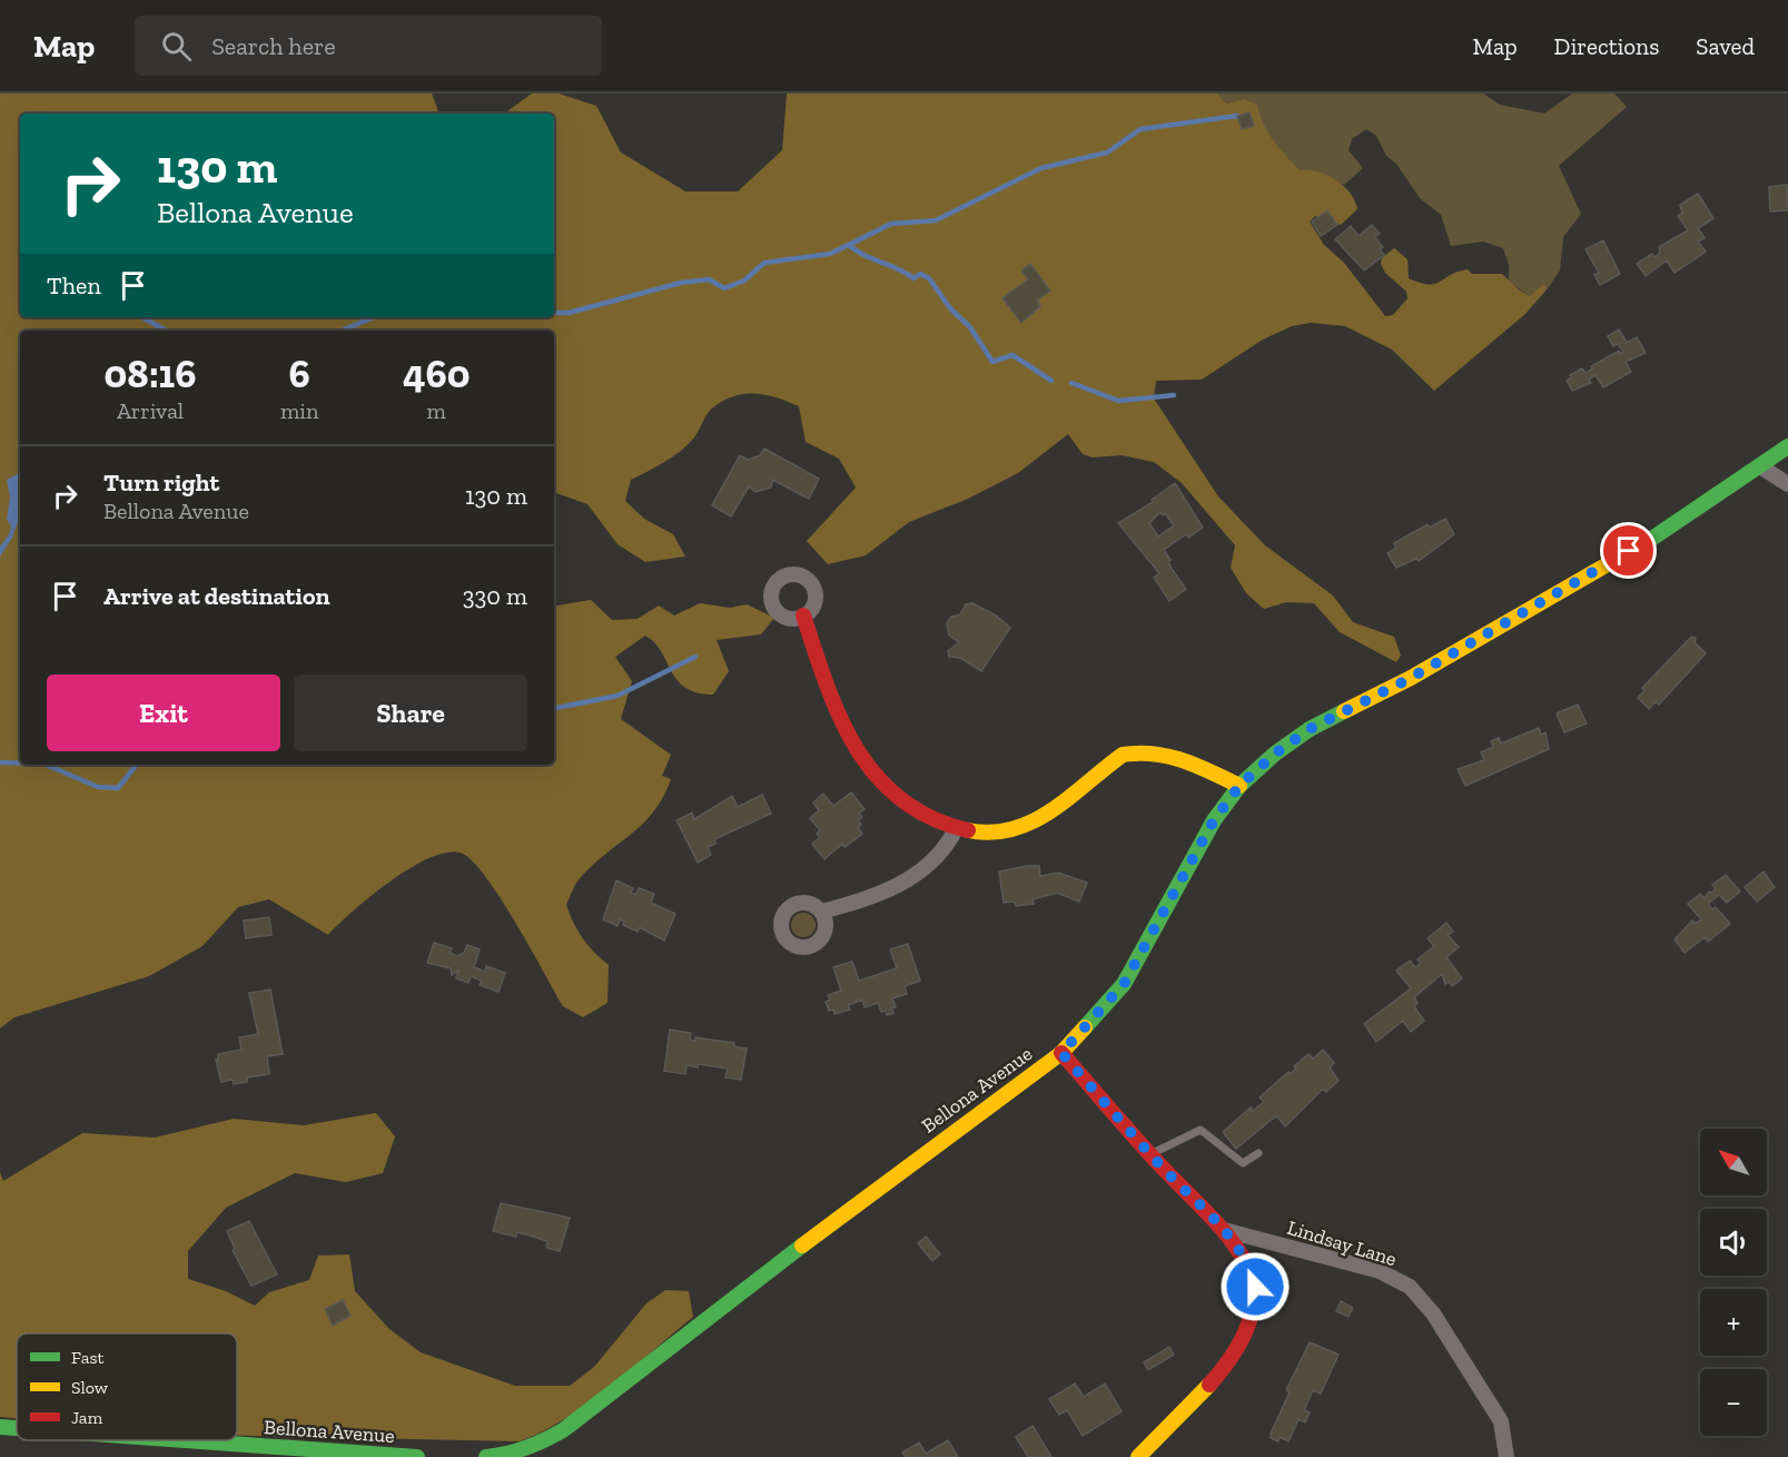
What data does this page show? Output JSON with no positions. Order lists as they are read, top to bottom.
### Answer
{
  "streets": {
    "main road": ["Bellona Avenue"],
    "street": ["Lindsay Lane"]
  },
  "legend": ["Fast", "Slow", "Jam"],
  "north": "top left",
  "page": {
    "header": "Map",
    "search": "Search here",
    "nav": ["Map", "Directions", "Saved"],
    "turn": ["130 m", "Bellona Avenue"],
    "then": "Then",
    "eta": [
      "08:16",
      "Arrival",
      "6",
      "min",
      "460",
      "m"
    ],
    "list": [
      {
        "name": "Turn right",
        "note": "Bellona Avenue",
        "value": "130 m"
      },
      {
        "name": "Arrive at destination",
        "value": "330 m"
      }
    ],
    "buttons": ["Exit", "Share"],
    "map_buttons": ["+", "−"]
  }
}
